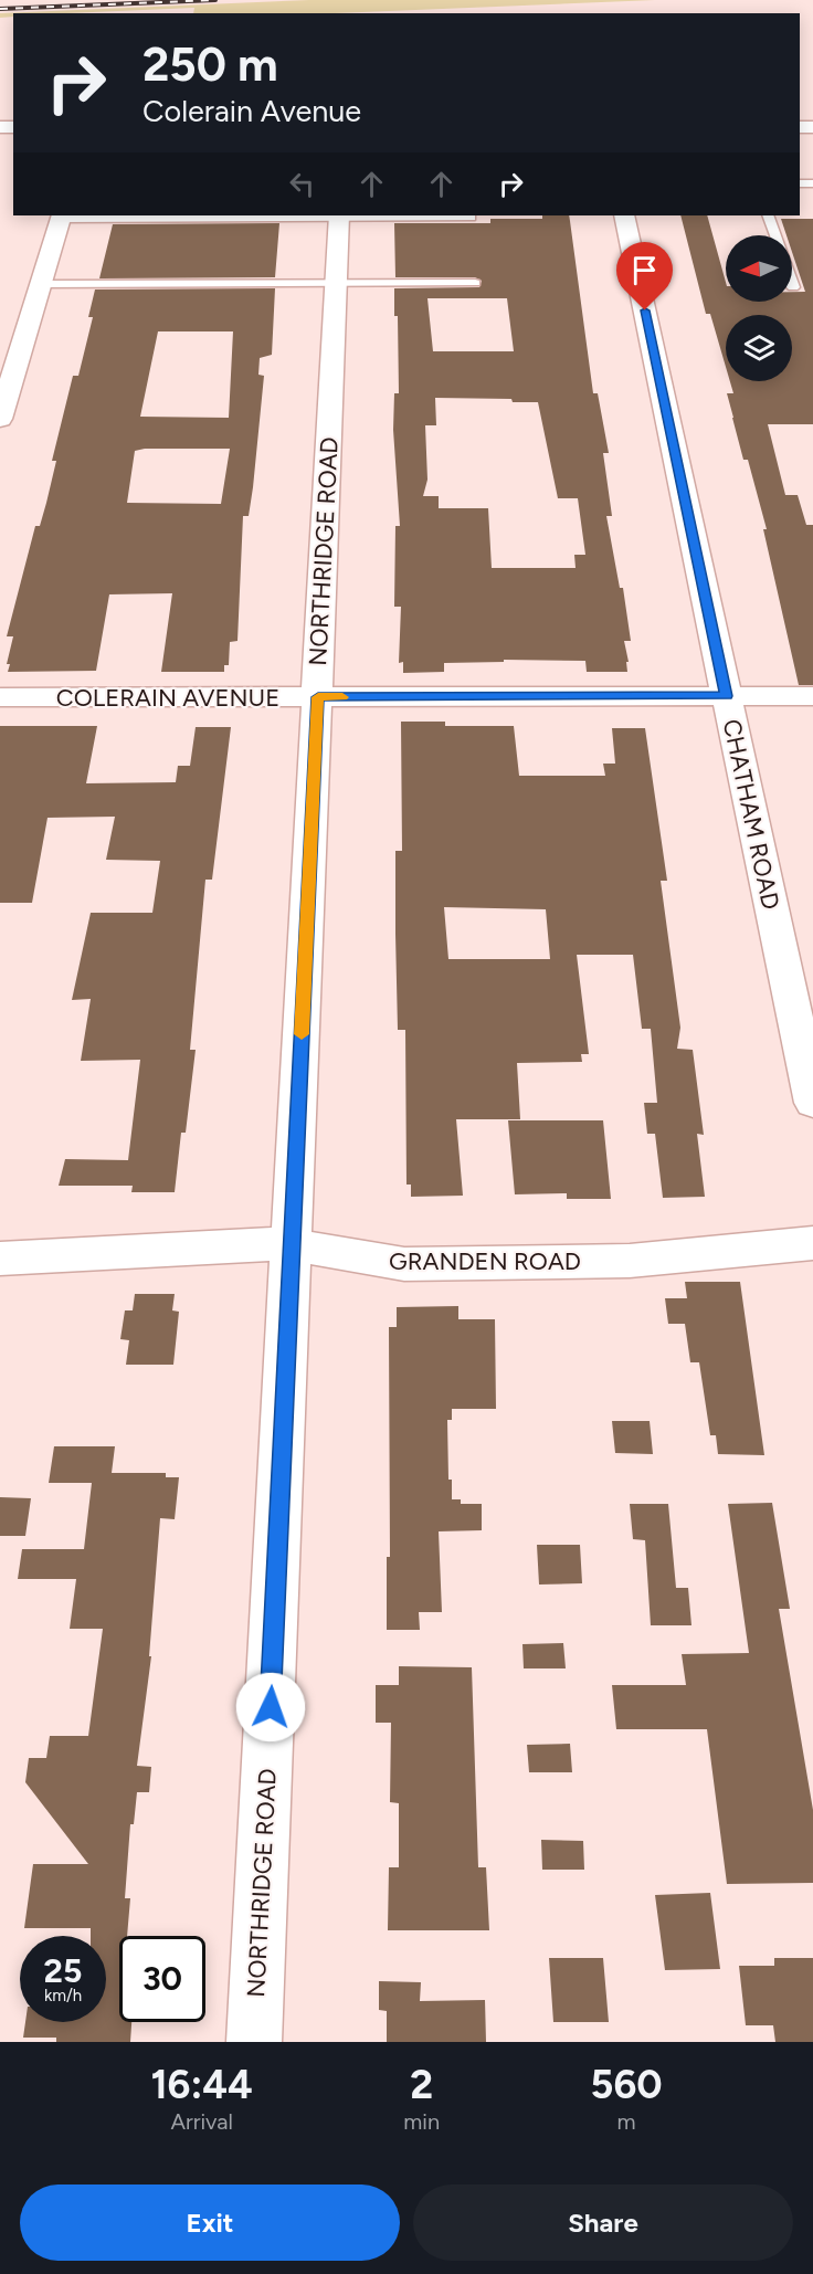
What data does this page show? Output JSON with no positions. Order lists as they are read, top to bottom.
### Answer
{
  "streets": {
    "street": [
      "NORTHRIDGE ROAD",
      "COLERAIN AVENUE",
      "CHATHAM ROAD",
      "GRANDEN ROAD"
    ]
  },
  "crossings": [
    ["NORTHRIDGE ROAD", "COLERAIN AVENUE"],
    ["NORTHRIDGE ROAD", "GRANDEN ROAD"],
    ["COLERAIN AVENUE", "CHATHAM ROAD"]
  ],
  "north": "left",
  "page": {
    "turn": ["250 m", "Colerain Avenue"],
    "speed": "25 km/h",
    "limit": "30",
    "eta": [
      "16:44",
      "Arrival",
      "2",
      "min",
      "560",
      "m"
    ],
    "buttons": ["Exit", "Share"]
  }
}
